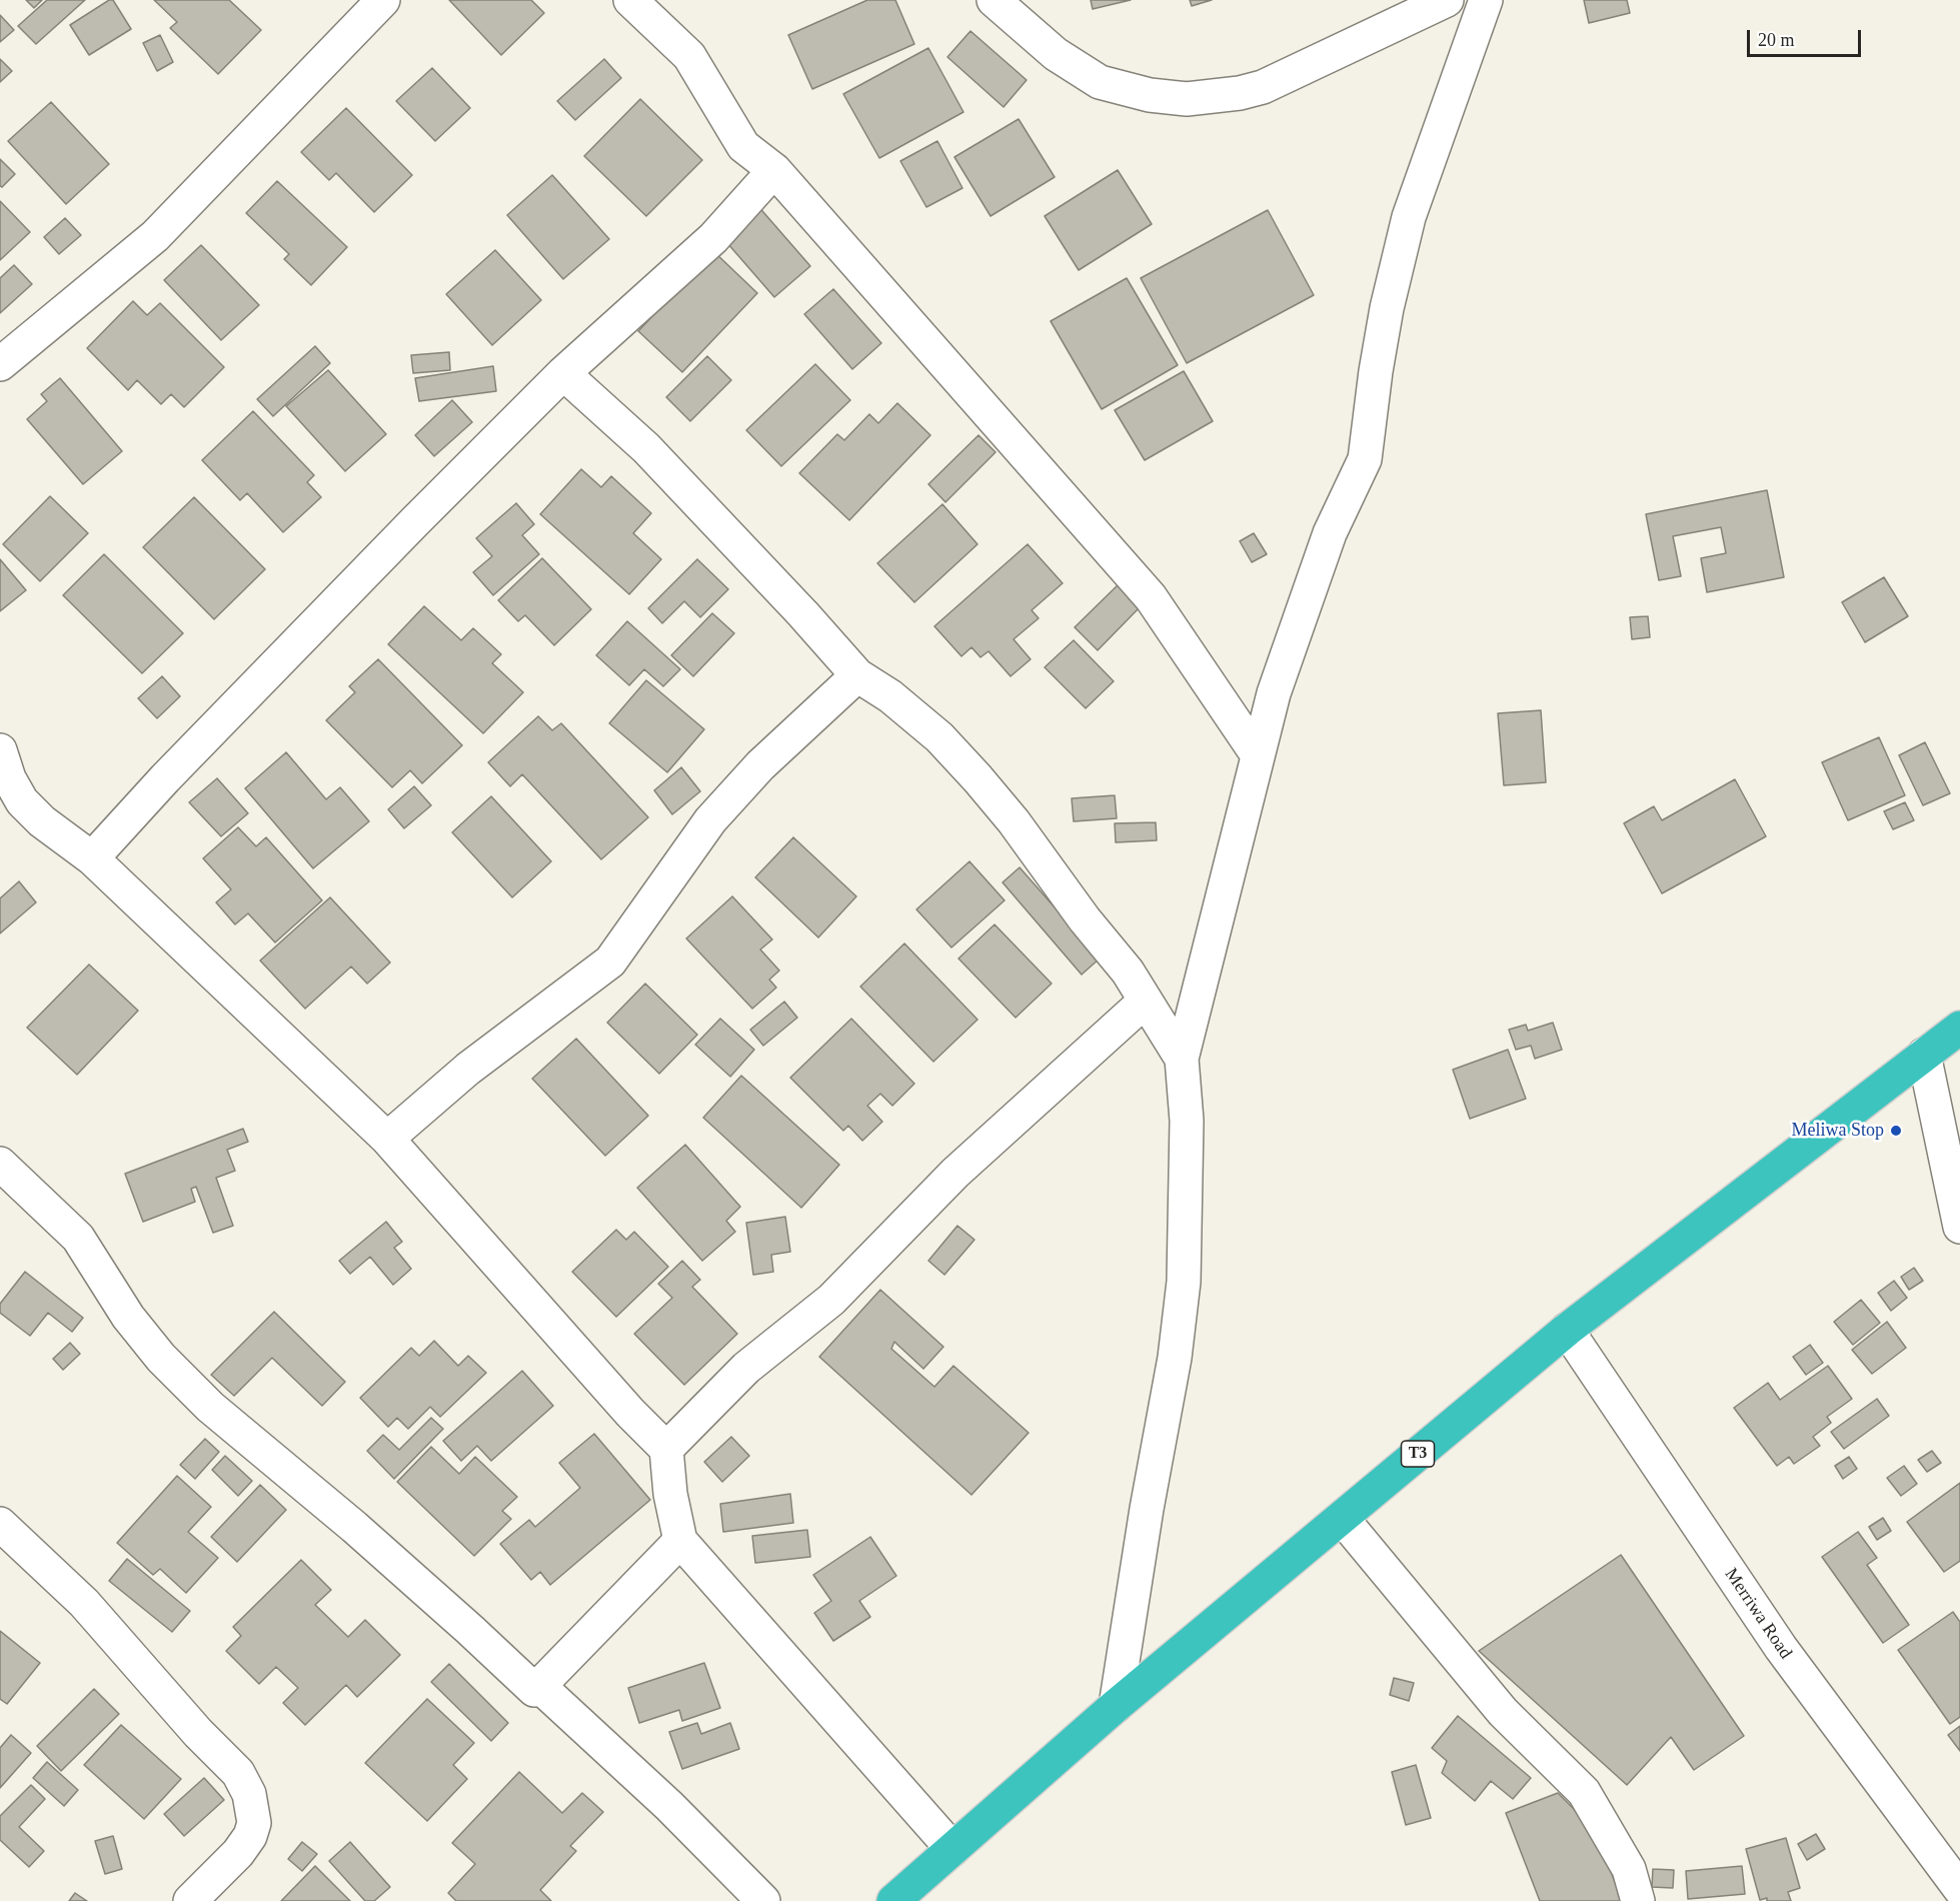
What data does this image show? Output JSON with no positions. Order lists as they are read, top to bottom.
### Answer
{
  "streets": {
    "highway": ["T3"],
    "street": ["Merriwa Road"]
  },
  "crossings": [
    ["T3", "Merriwa Road"]
  ],
  "places": ["Meliwa Stop"],
  "scale_bar": "20 m"
}
